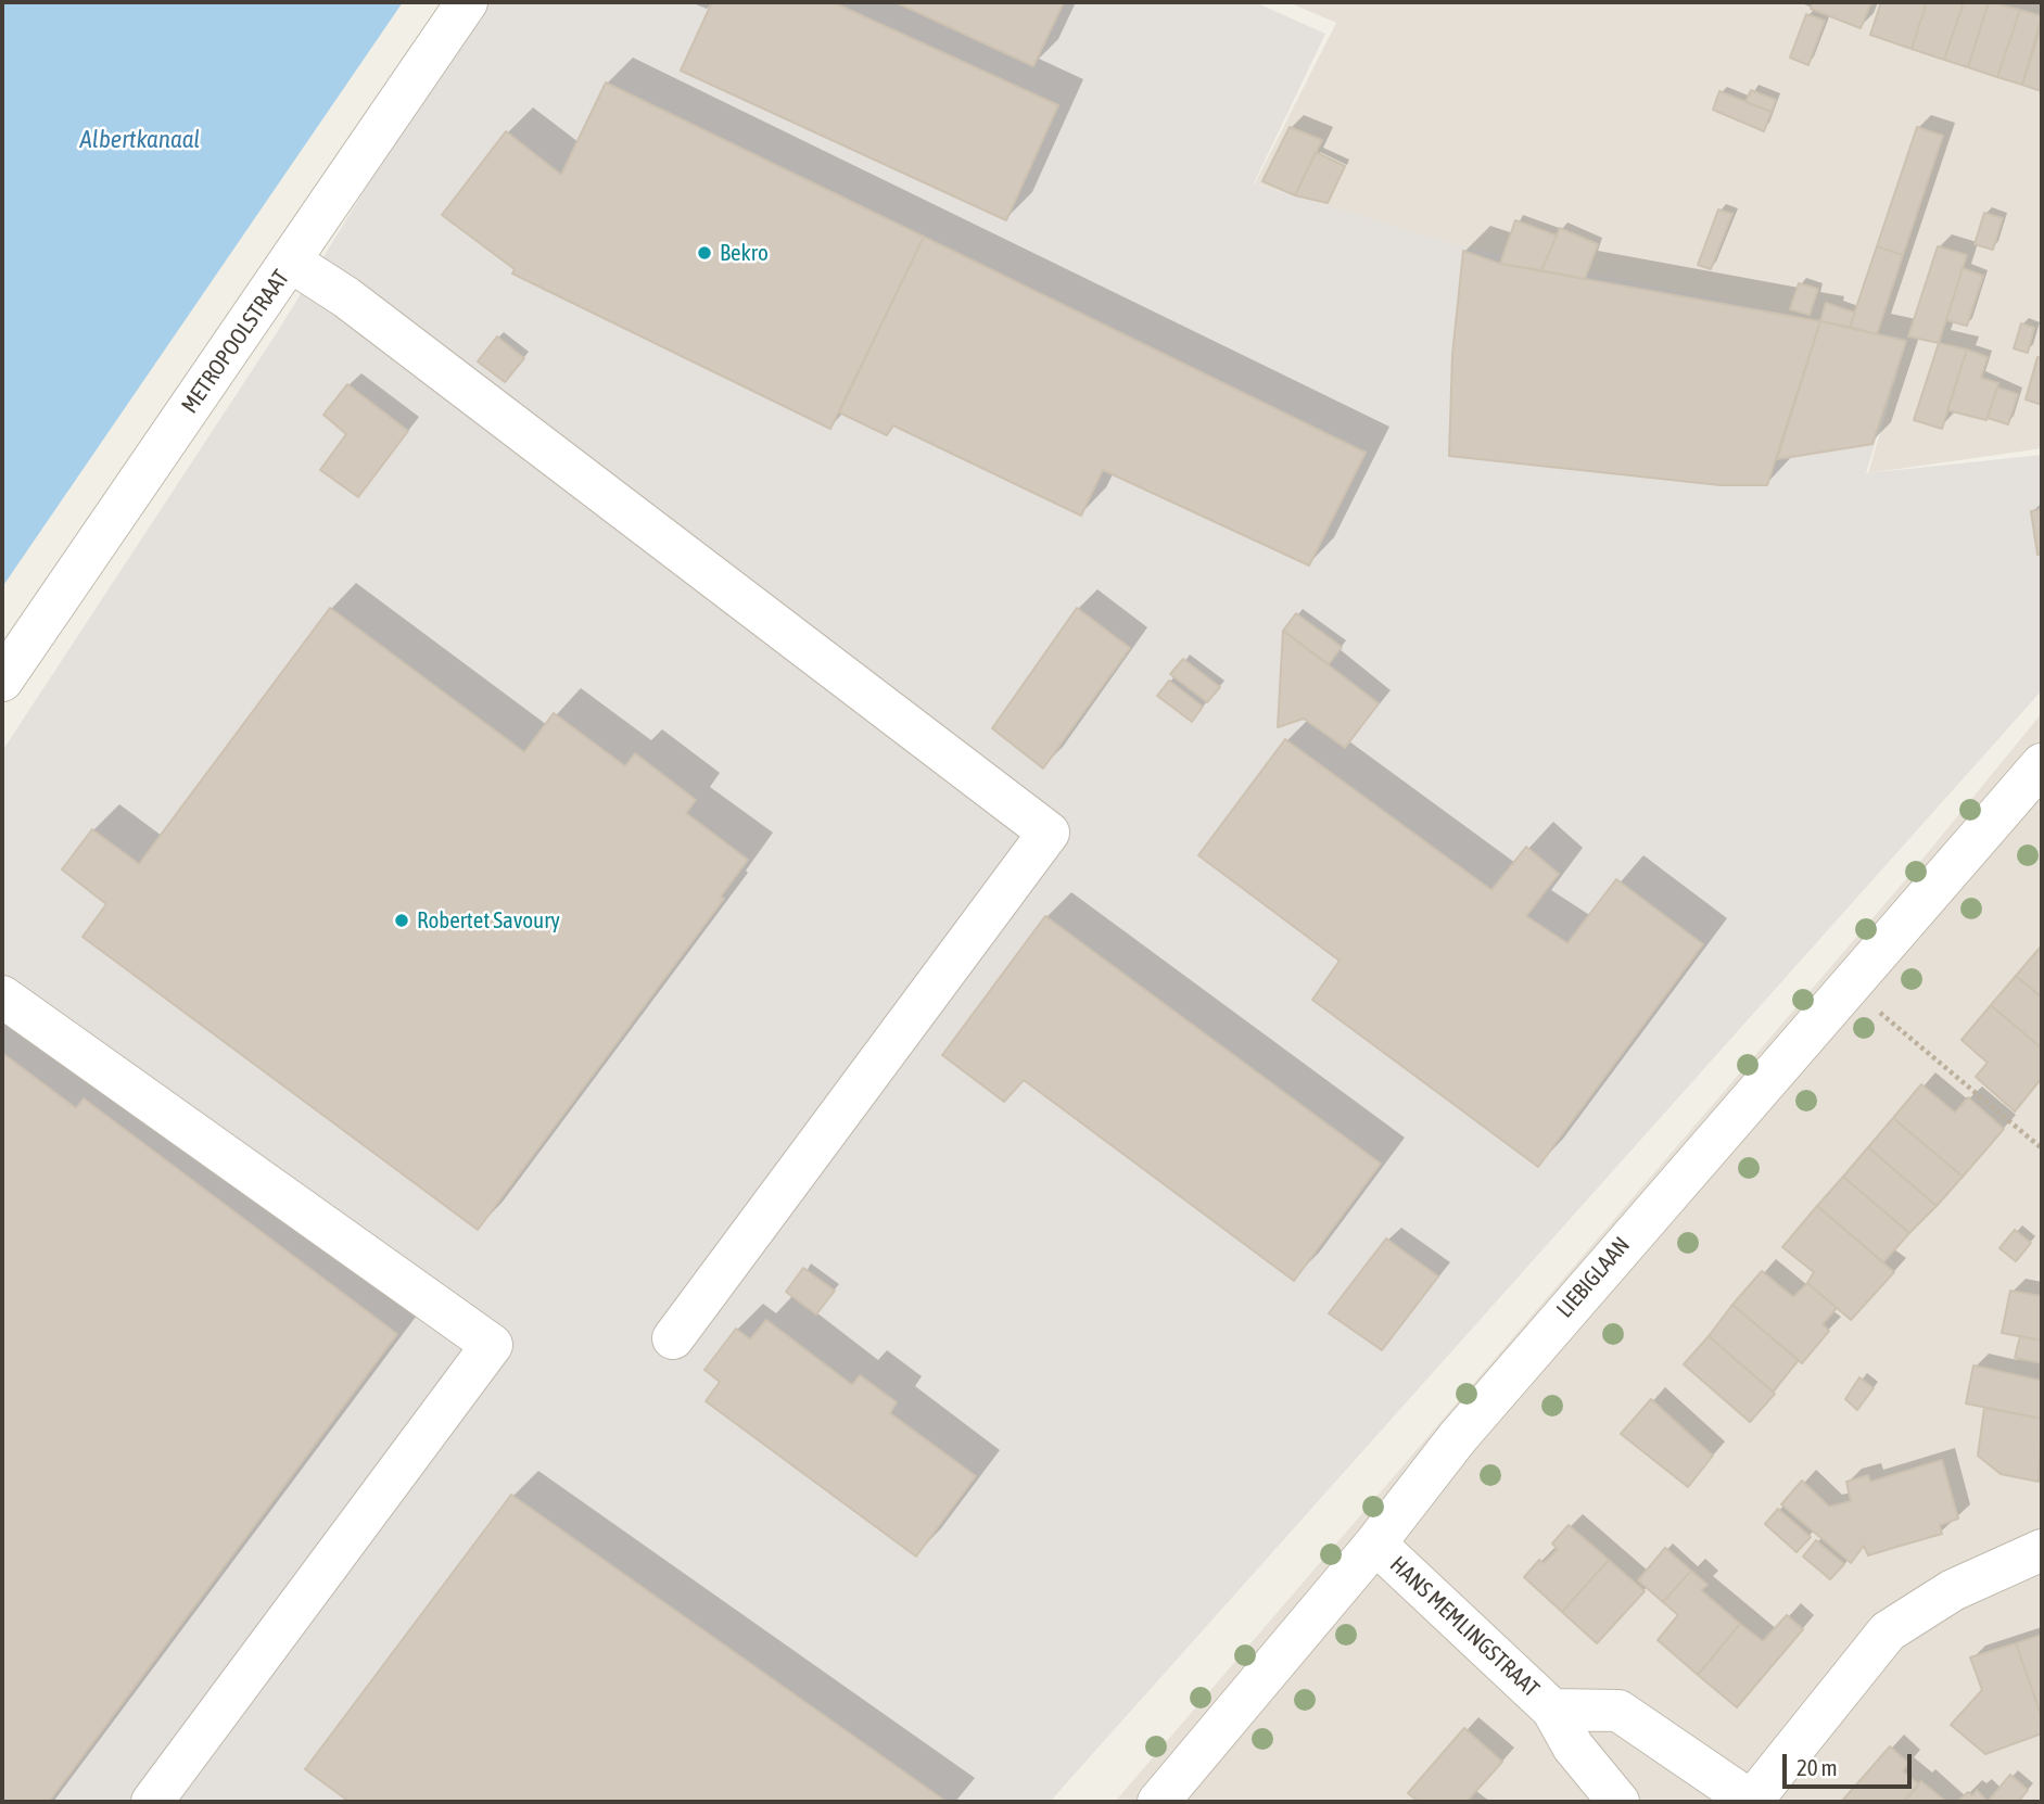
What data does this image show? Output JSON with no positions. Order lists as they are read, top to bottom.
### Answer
{
  "streets": {
    "street": ["METROPOOLSTRAAT", "LIEBIGLAAN", "HANS MEMLINGSTRAAT"]
  },
  "crossings": [
    ["LIEBIGLAAN", "HANS MEMLINGSTRAAT"]
  ],
  "water": ["Albertkanaal"],
  "places": ["Bekro", "Robertet Savoury"],
  "scale_bar": "20 m"
}
